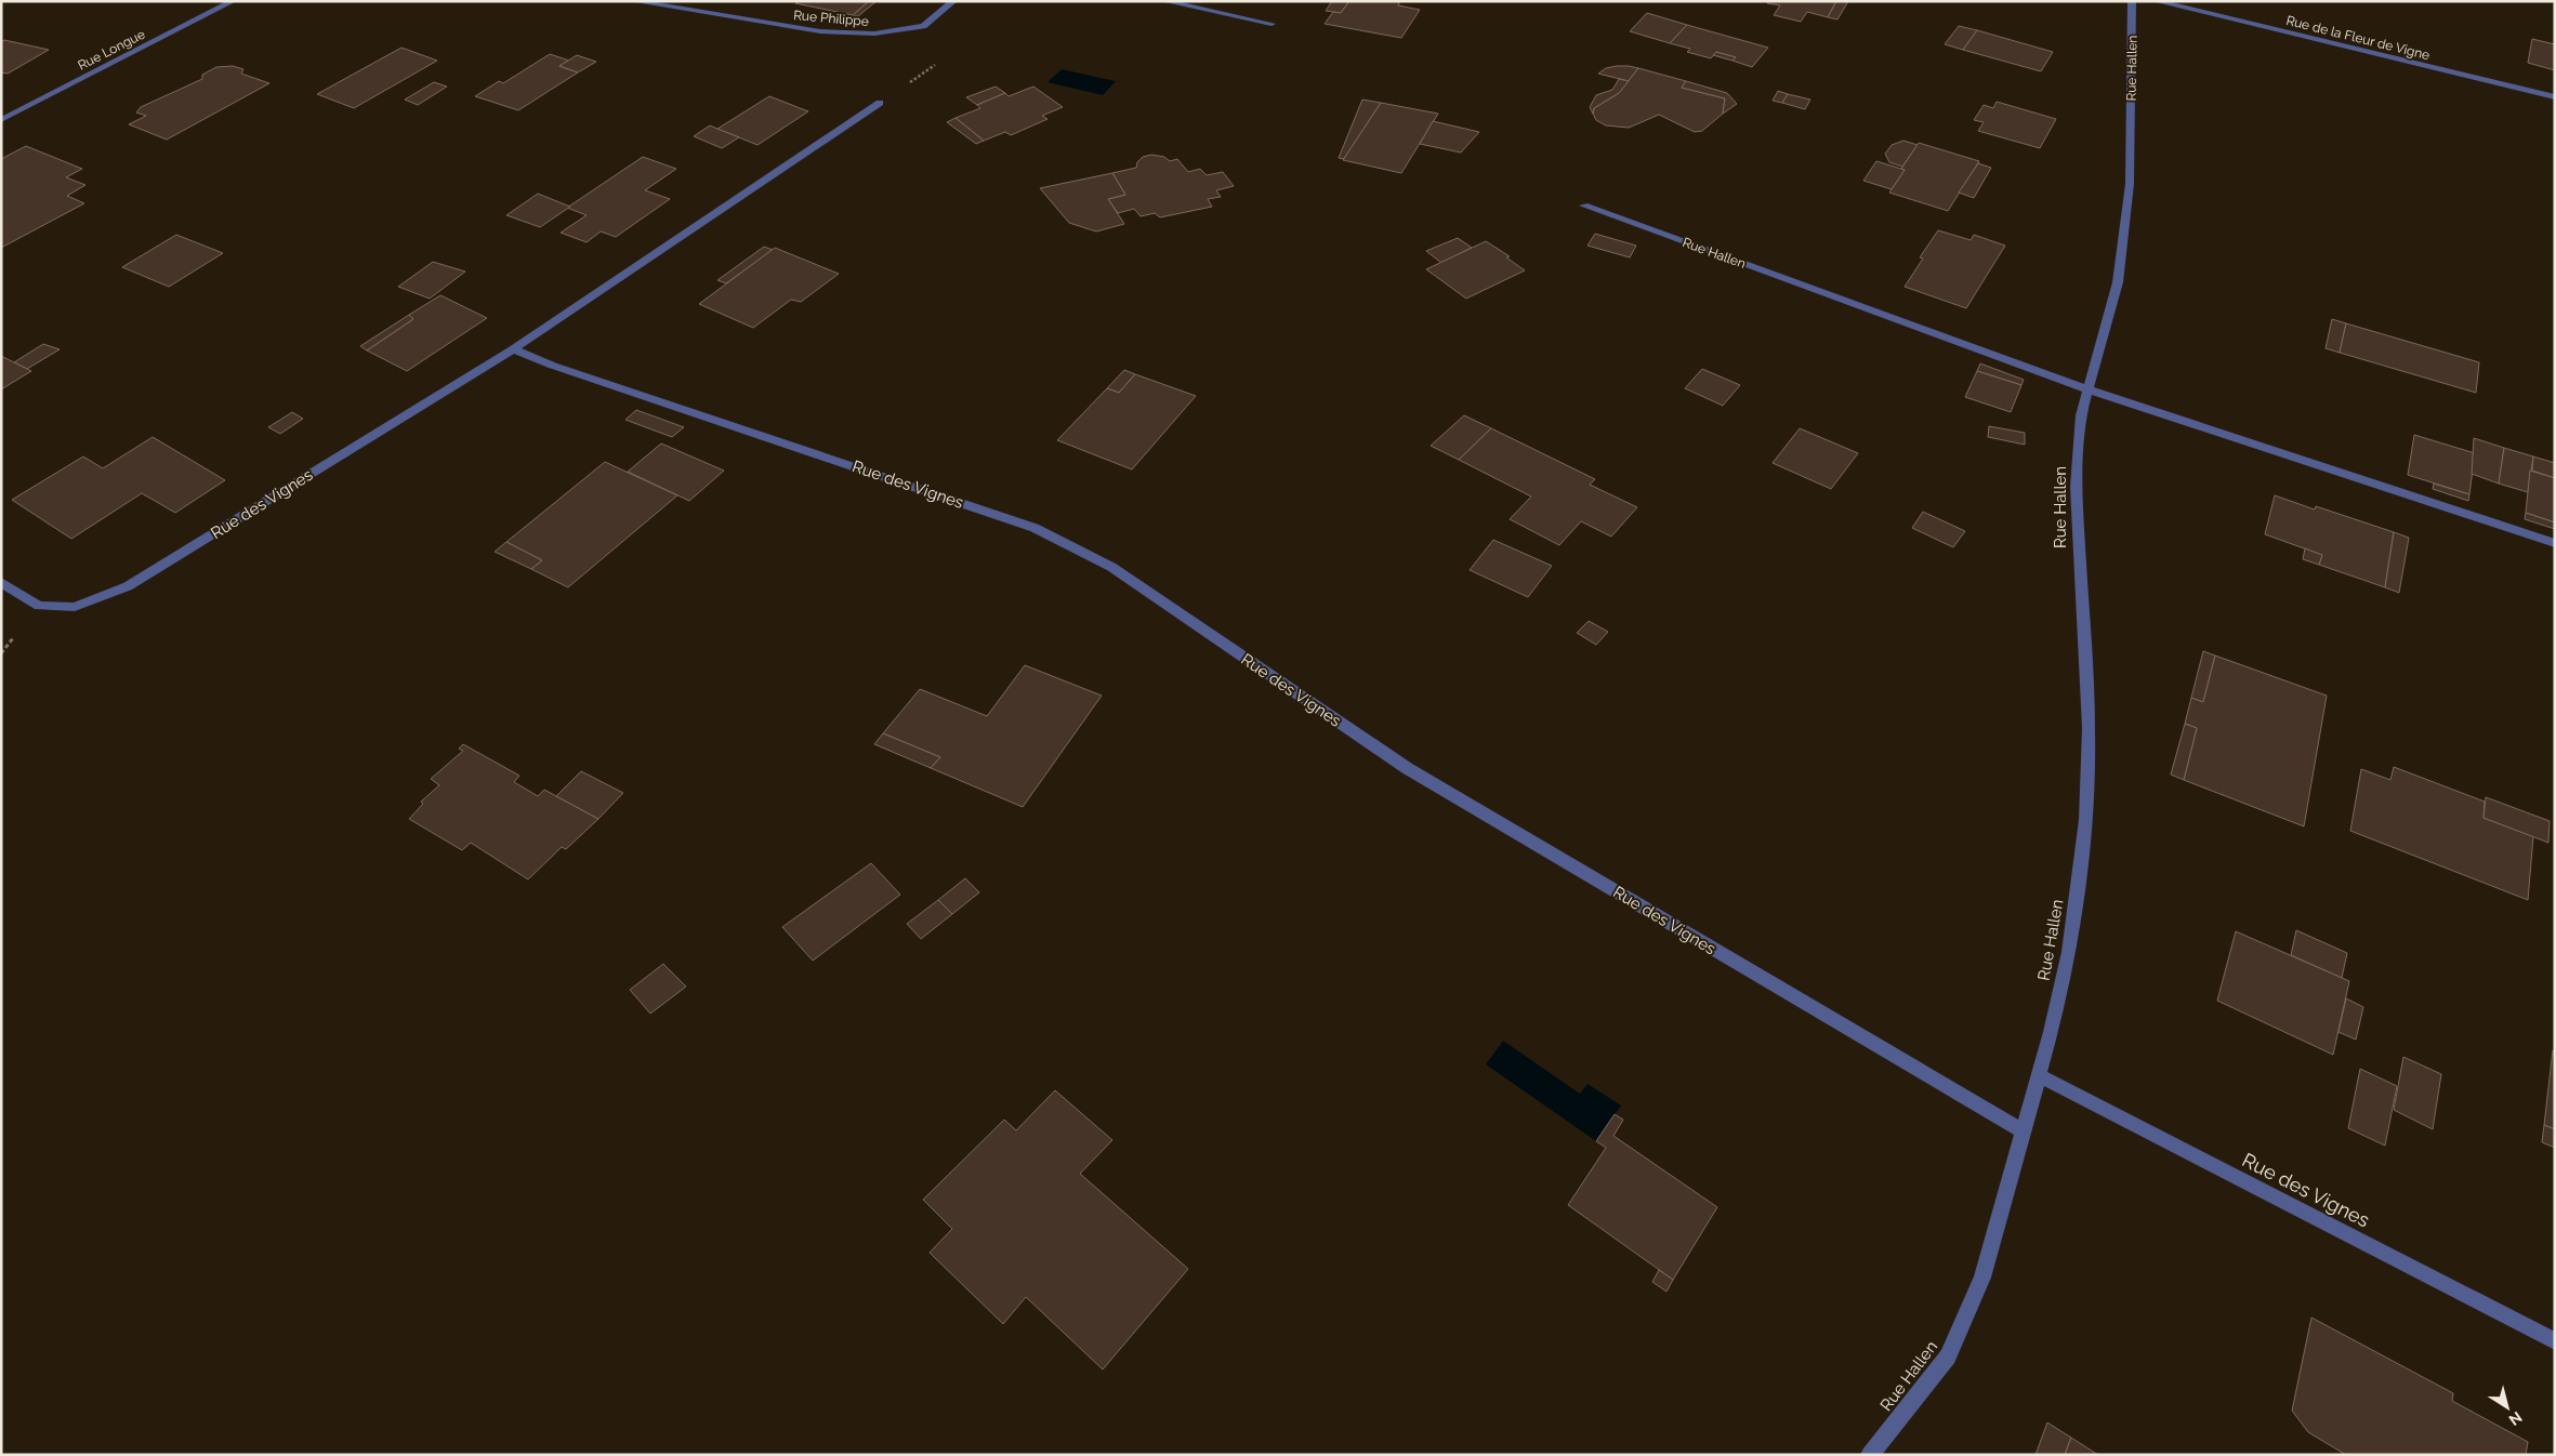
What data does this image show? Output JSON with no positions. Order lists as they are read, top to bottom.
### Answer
{
  "streets": {
    "street": [
      "Rue Philippe",
      "Rue de la Fleur de Vigne",
      "Rue Longue",
      "Rue Hallen",
      "Rue des Vignes"
    ]
  },
  "crossings": [
    ["Rue Hallen", "Rue des Vignes"]
  ],
  "north": "bottom right"
}
